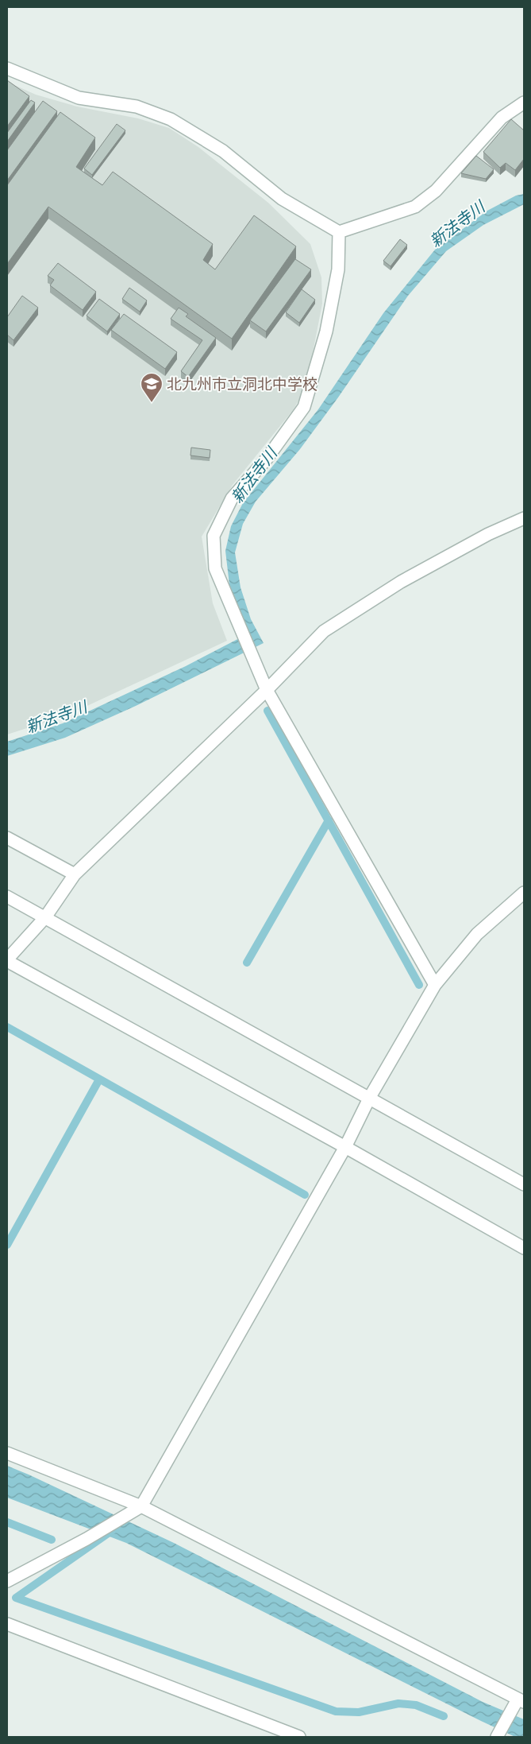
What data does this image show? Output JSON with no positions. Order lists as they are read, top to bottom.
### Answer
{
  "water": ["新法寺川"],
  "places": {
    "school or university": ["北九州市立洞北中学校"]
  }
}
